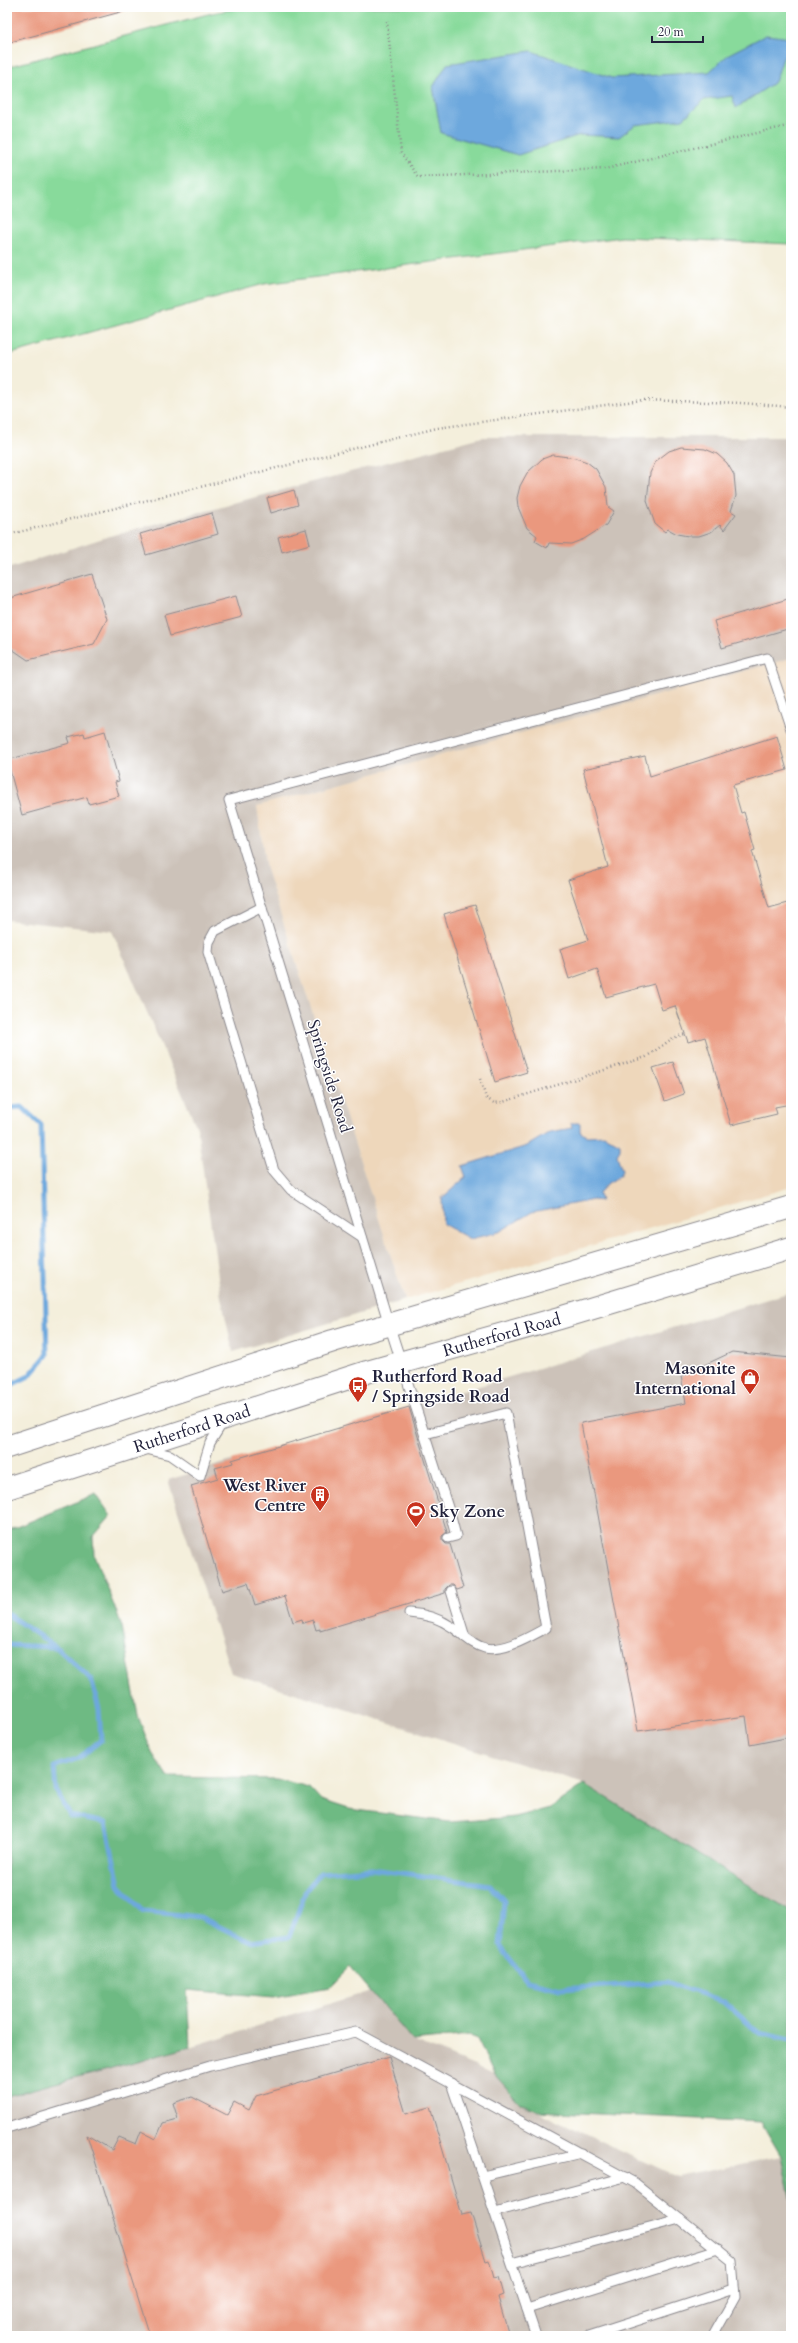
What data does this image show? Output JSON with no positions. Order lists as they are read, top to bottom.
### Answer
{
  "streets": {
    "main road": ["Rutherford Road"],
    "lane": ["Springside Road"]
  },
  "crossings": [
    ["Springside Road", "Rutherford Road"]
  ],
  "places": {
    "shop": ["Masonite International"],
    "bus stop": ["Rutherford Road / Springside Road"],
    "building": ["West River Centre"],
    "sports": ["Sky Zone"]
  },
  "scale_bar": "20 m"
}
